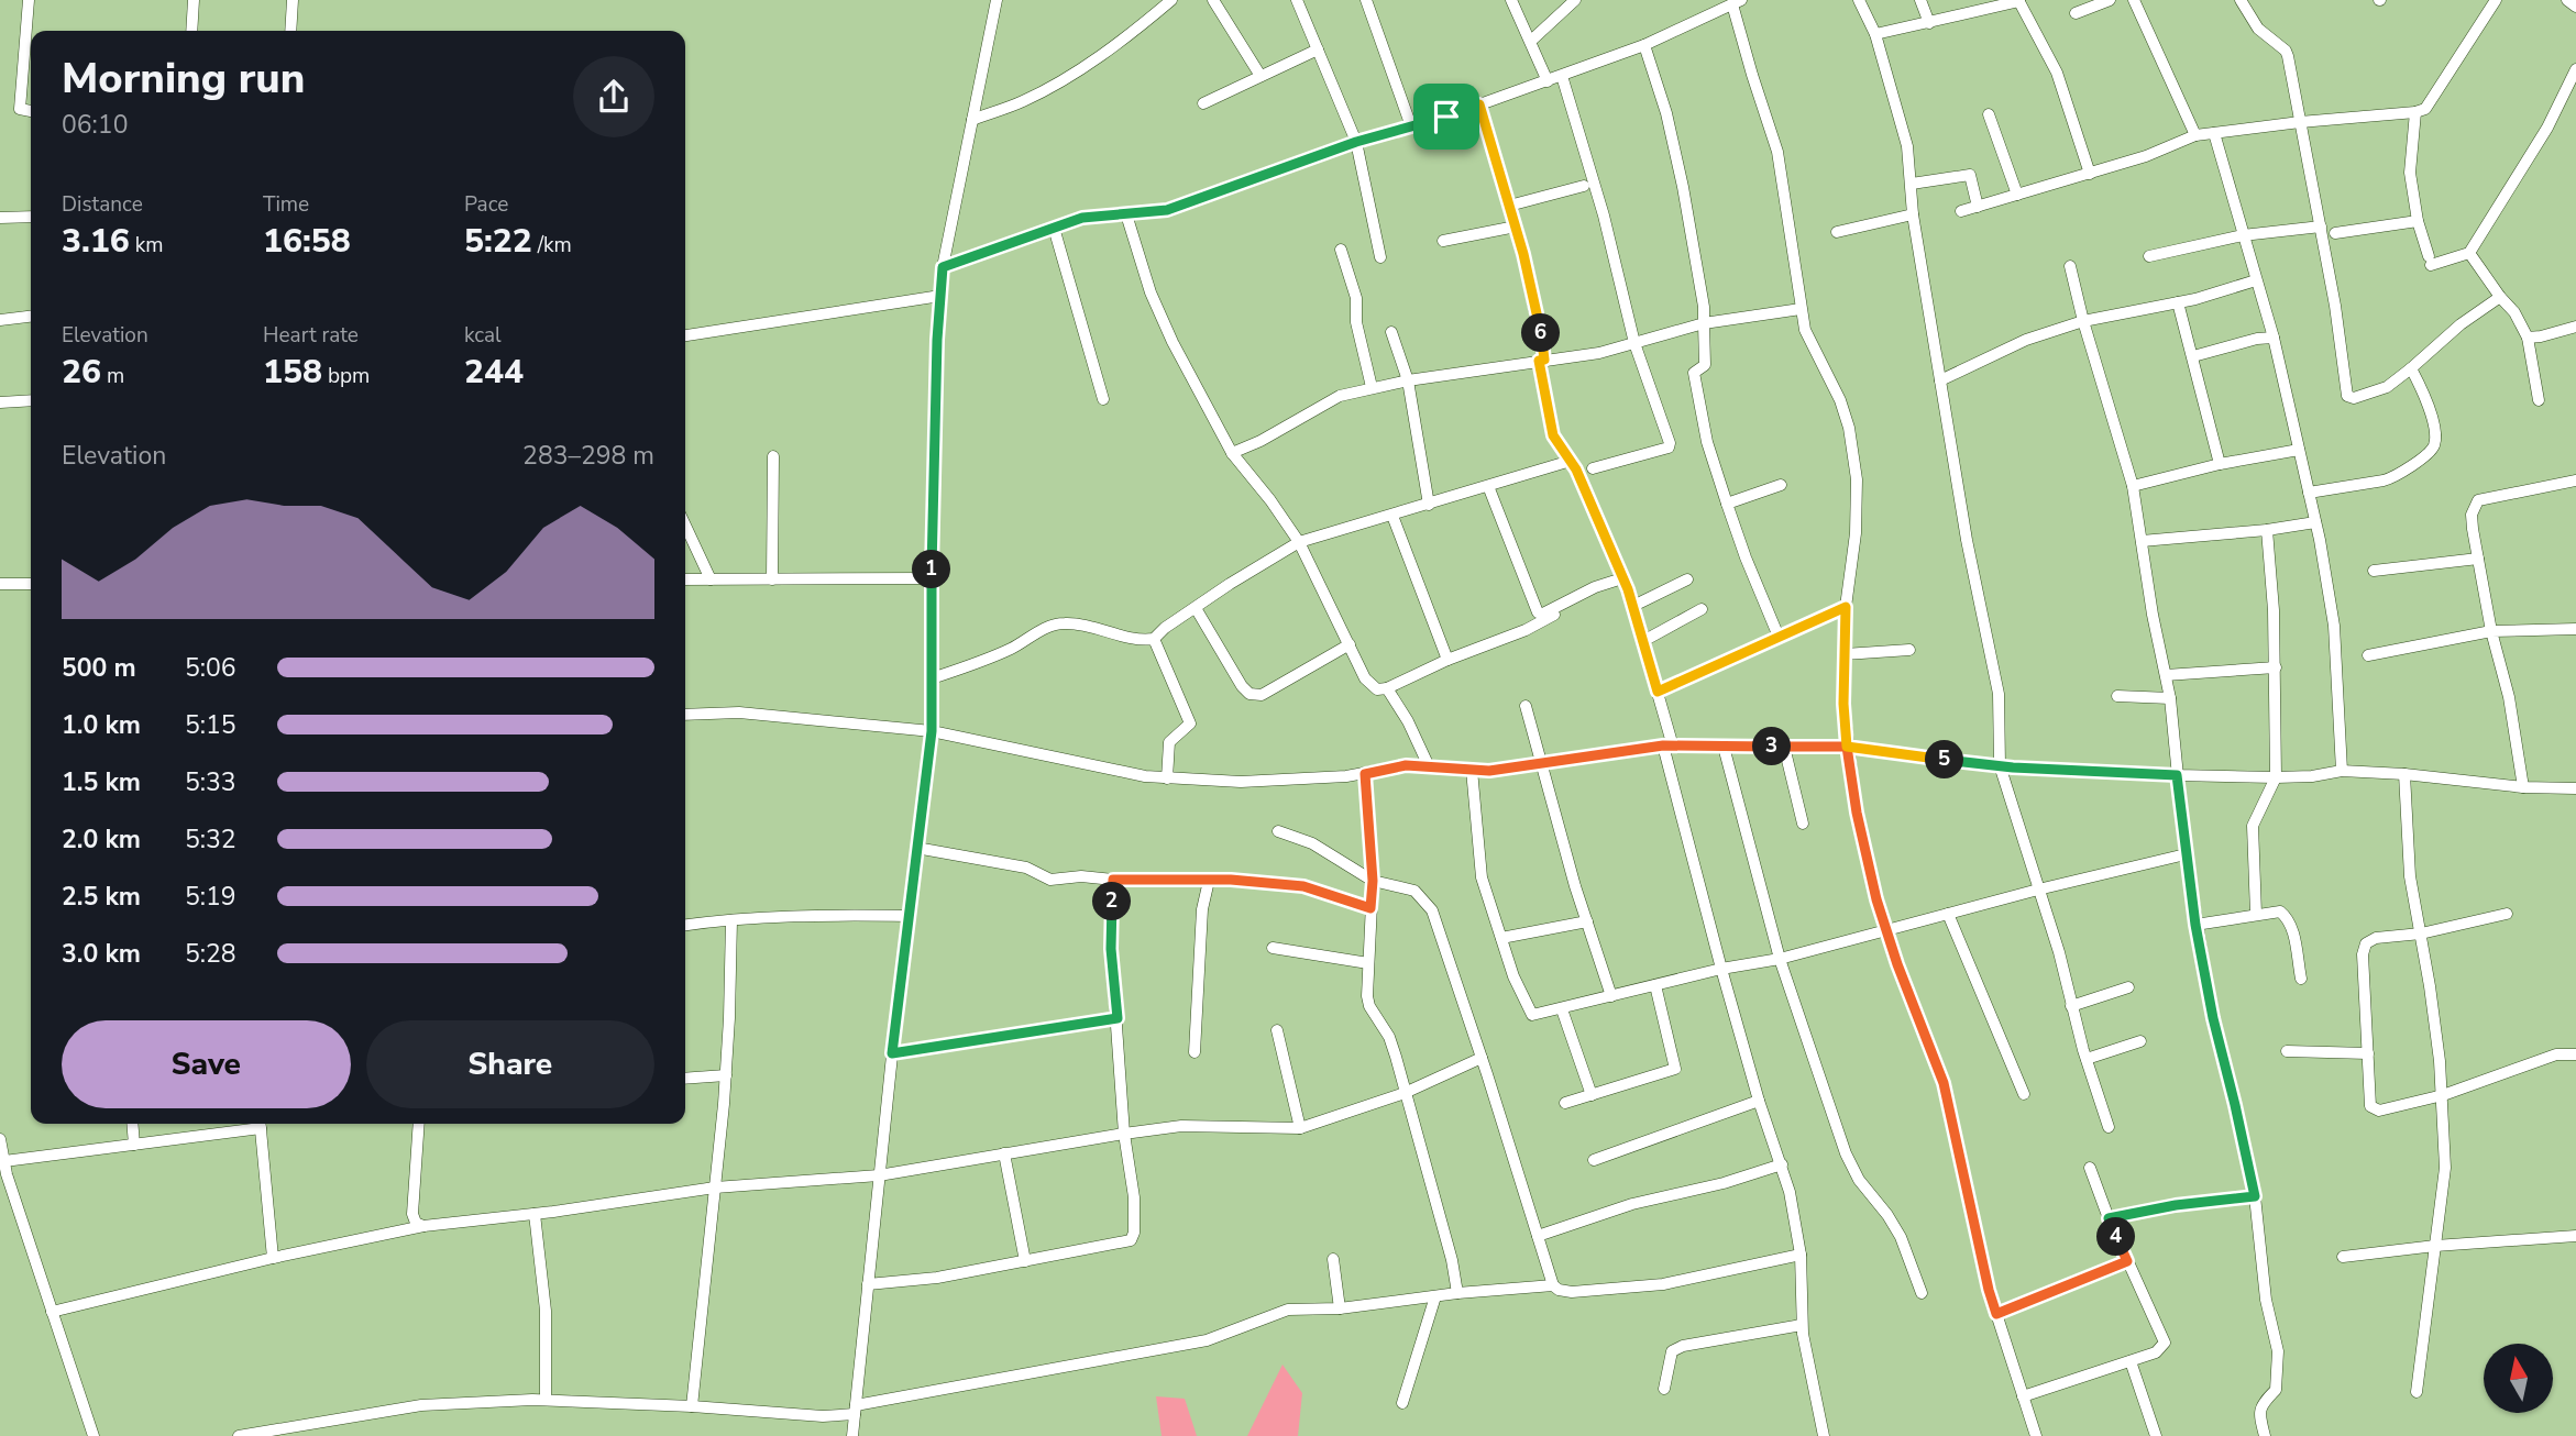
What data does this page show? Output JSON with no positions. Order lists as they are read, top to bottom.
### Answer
{
  "north": "top",
  "page": {
    "heading": ["Morning run", "06:10"],
    "stats": [
      ["Distance", "3.16 km"],
      ["Time", "16:58"],
      ["Pace", "5:22 /km"],
      ["Elevation", "26 m"],
      ["Heart rate", "158 bpm"],
      ["kcal", "244"]
    ],
    "pins": [
      "6",
      "1",
      "3",
      "5",
      "2",
      "4"
    ],
    "chart": ["Elevation", "283–298 m"],
    "list": [
      {
        "name": "500 m",
        "note": "5:06"
      },
      {
        "name": "1.0 km",
        "note": "5:15"
      },
      {
        "name": "1.5 km",
        "note": "5:33"
      },
      {
        "name": "2.0 km",
        "note": "5:32"
      },
      {
        "name": "2.5 km",
        "note": "5:19"
      },
      {
        "name": "3.0 km",
        "note": "5:28"
      }
    ],
    "buttons": ["Save", "Share"]
  }
}
